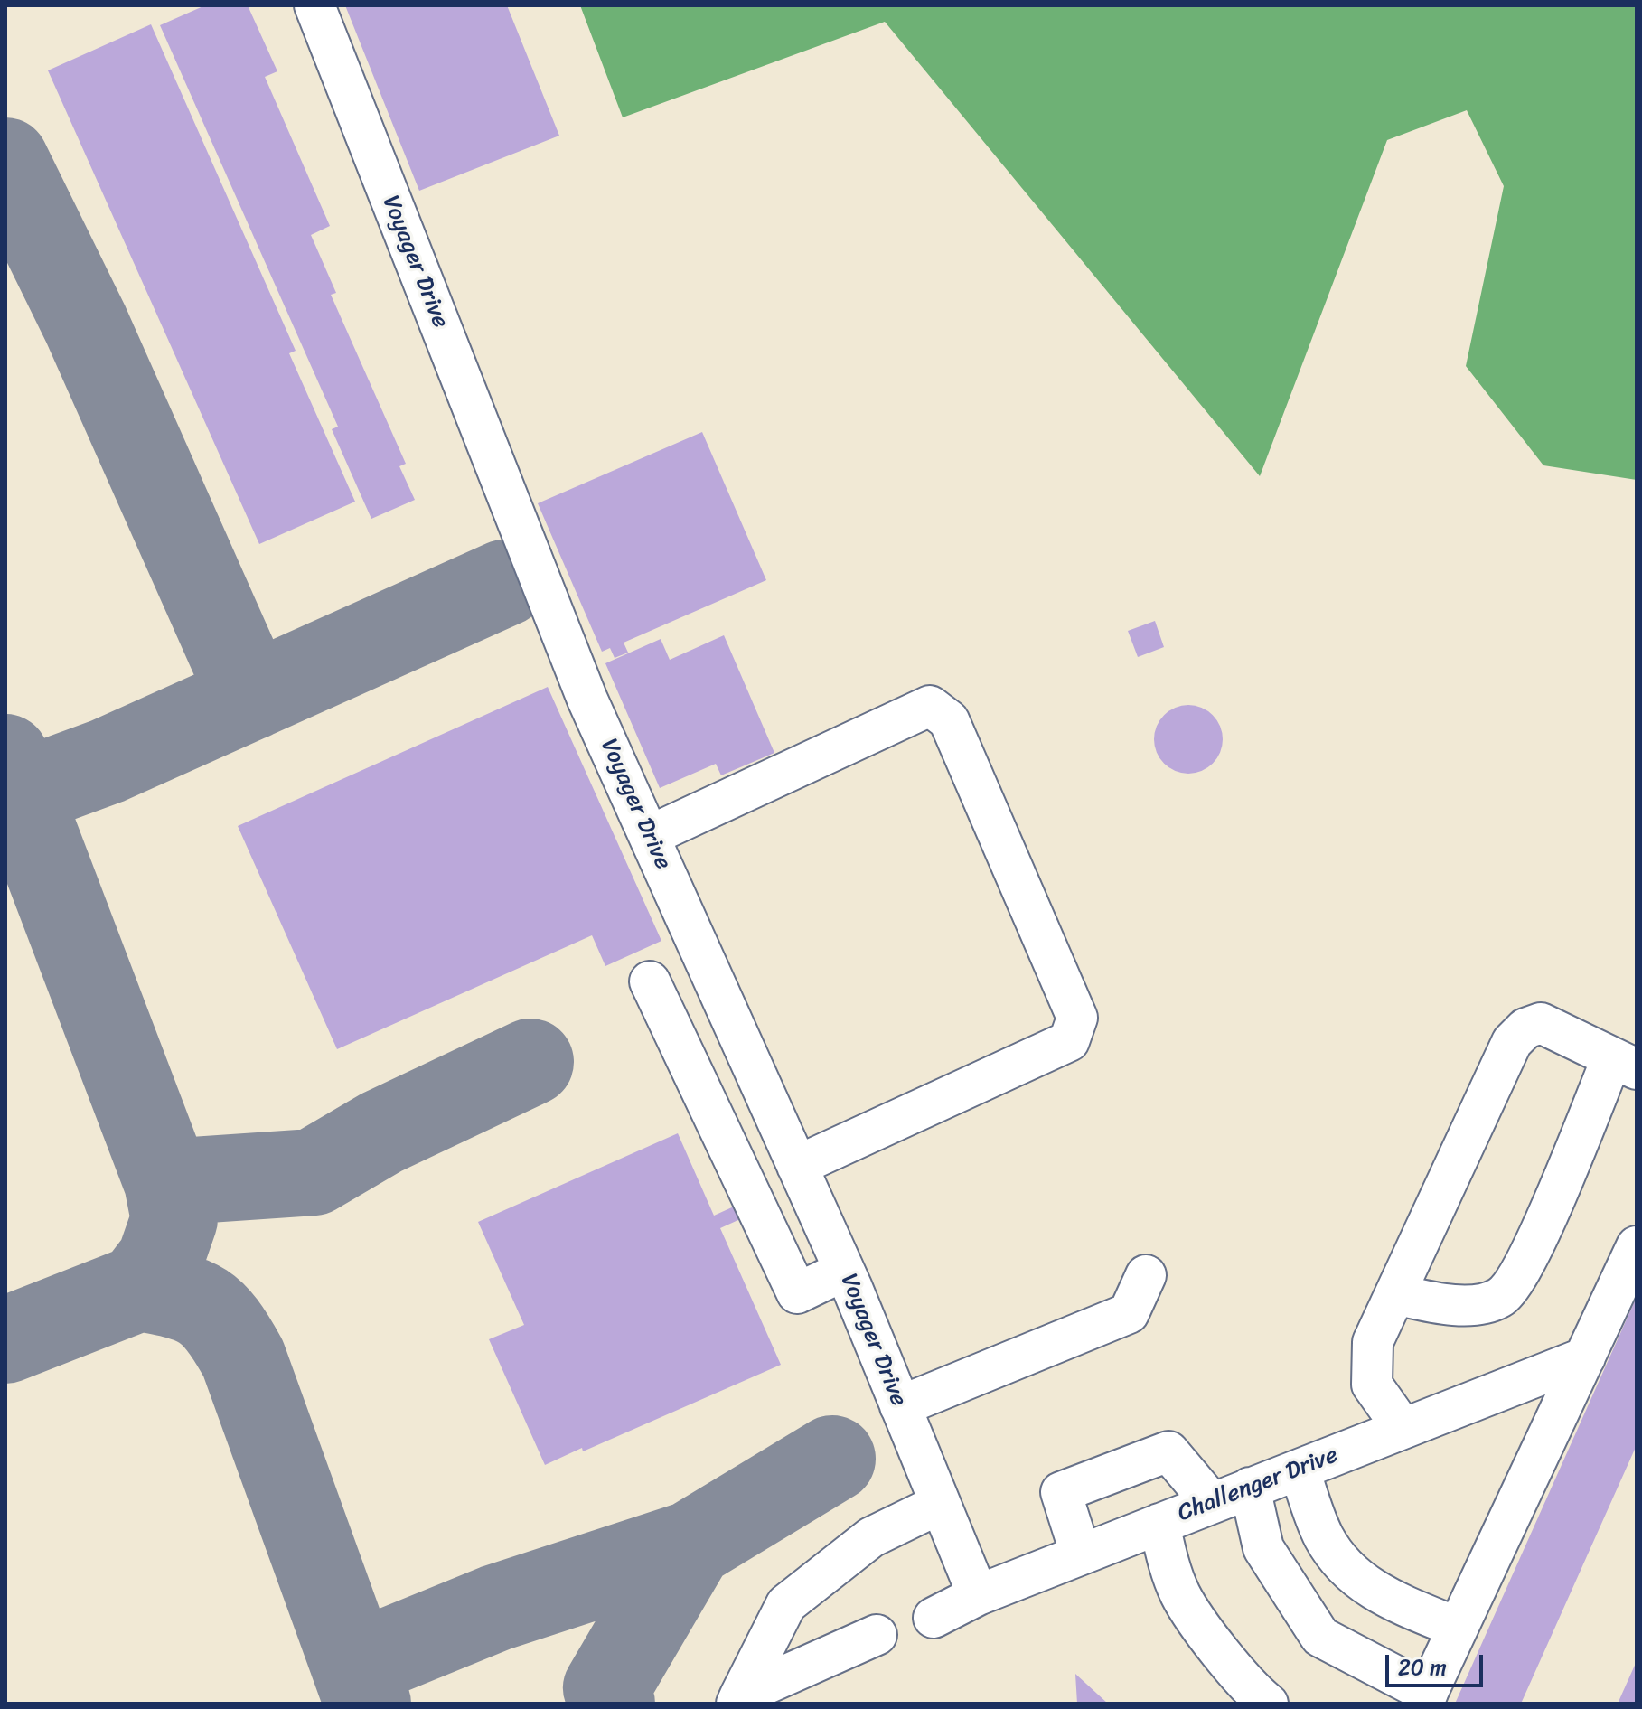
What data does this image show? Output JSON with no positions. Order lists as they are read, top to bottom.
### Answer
{
  "streets": {
    "lane": ["Voyager Drive", "Challenger Drive"]
  },
  "crossings": [
    ["Voyager Drive", "Challenger Drive"]
  ],
  "scale_bar": "20 m"
}
